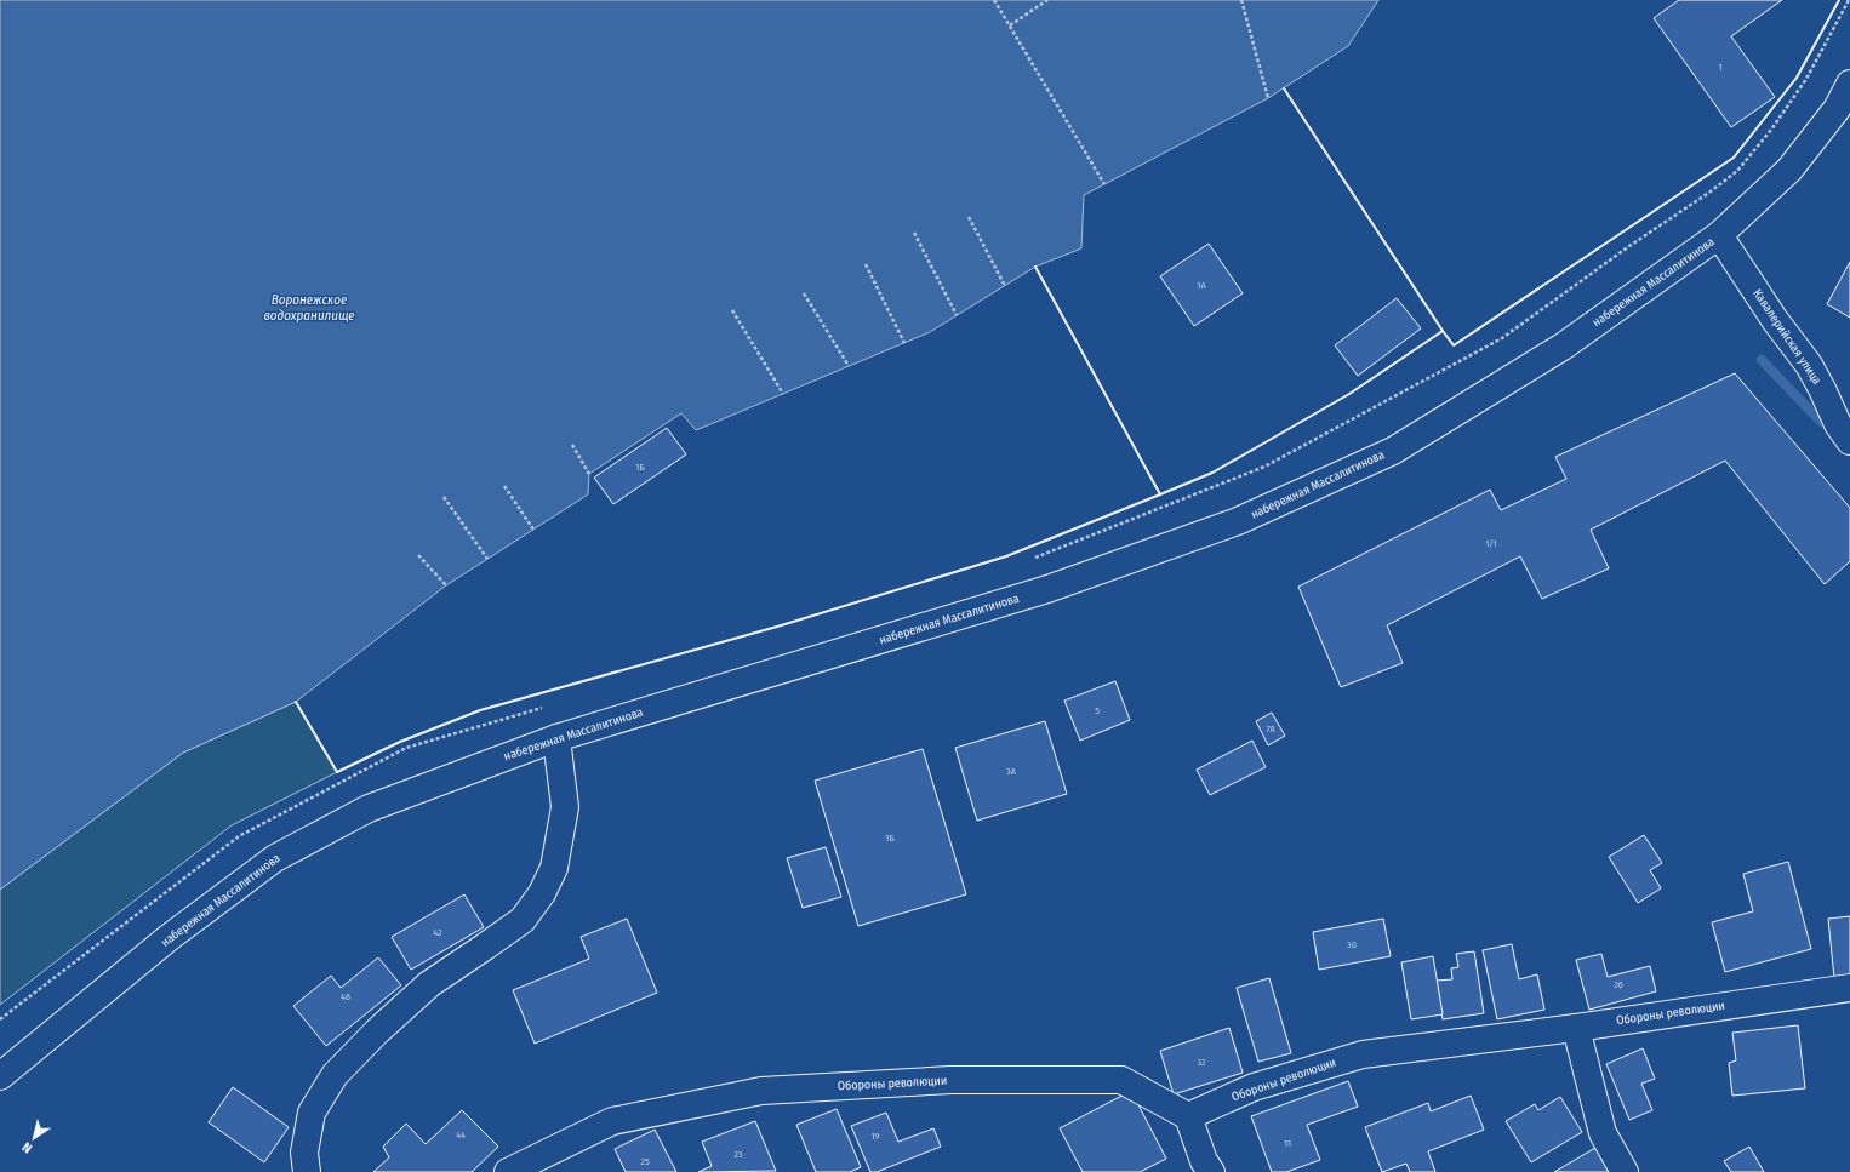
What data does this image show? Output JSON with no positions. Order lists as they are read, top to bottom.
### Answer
{
  "streets": {
    "street": ["набережная Массалитинова", "Кавалерийская улица", "Обороны революции"]
  },
  "crossings": [
    ["набережная Массалитинова", "Кавалерийская улица"]
  ],
  "water": ["Воронежское водохранилище"],
  "house_numbers": [
    "1",
    "1А",
    "1Б",
    "1/1",
    "5",
    "7А",
    "3А",
    "1Б",
    "42",
    "30",
    "26",
    "46",
    "32",
    "44",
    "19",
    "11",
    "23",
    "25"
  ],
  "north": "bottom left"
}
